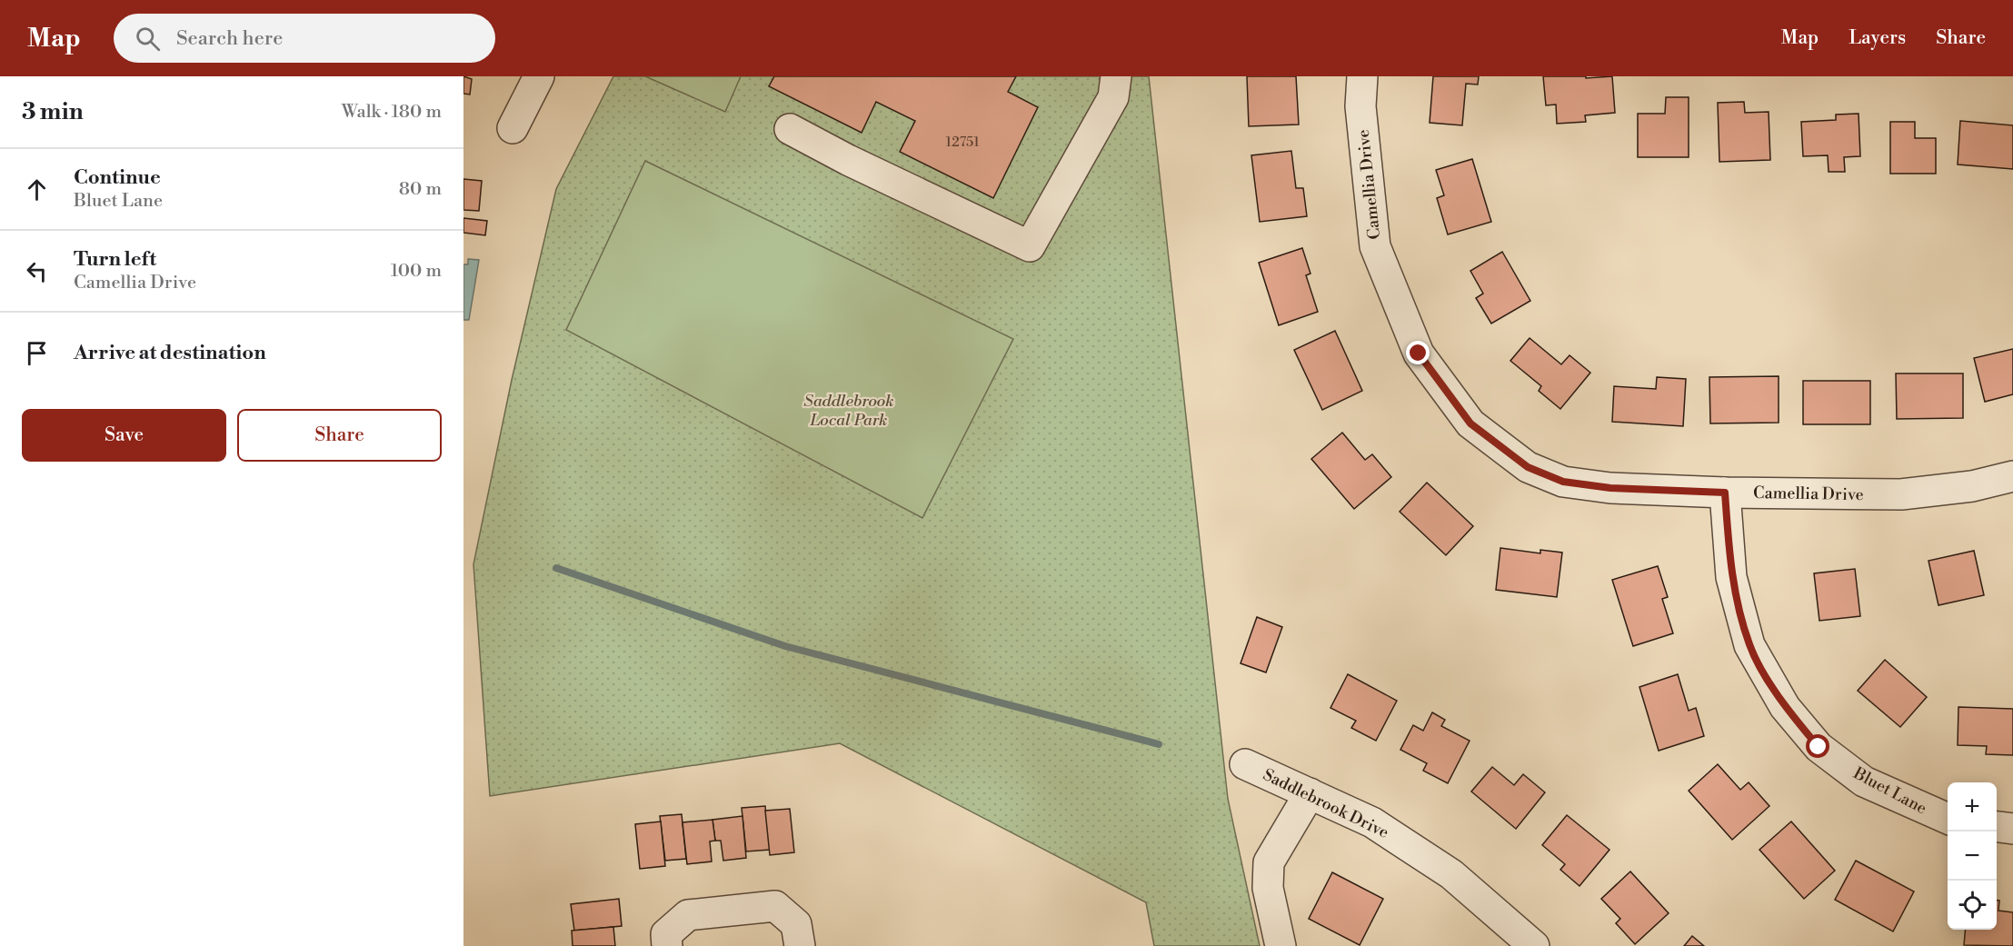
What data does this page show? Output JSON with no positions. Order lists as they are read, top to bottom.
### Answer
{
  "streets": {
    "street": ["Camellia Drive", "Bluet Lane", "Saddlebrook Drive"]
  },
  "crossings": [
    ["Camellia Drive", "Bluet Lane"]
  ],
  "parks": ["Saddlebrook Local Park"],
  "house_numbers": ["12751"],
  "page": {
    "header": "Map",
    "search": "Search here",
    "nav": ["Map", "Layers", "Share"],
    "heading": ["3 min", "Walk · 180 m"],
    "list": [
      ["Continue", "Bluet Lane", "80 m"],
      ["Turn left", "Camellia Drive", "100 m"],
      "Arrive at destination"
    ],
    "buttons": ["Save", "Share"],
    "map_buttons": ["+", "−"]
  }
}
